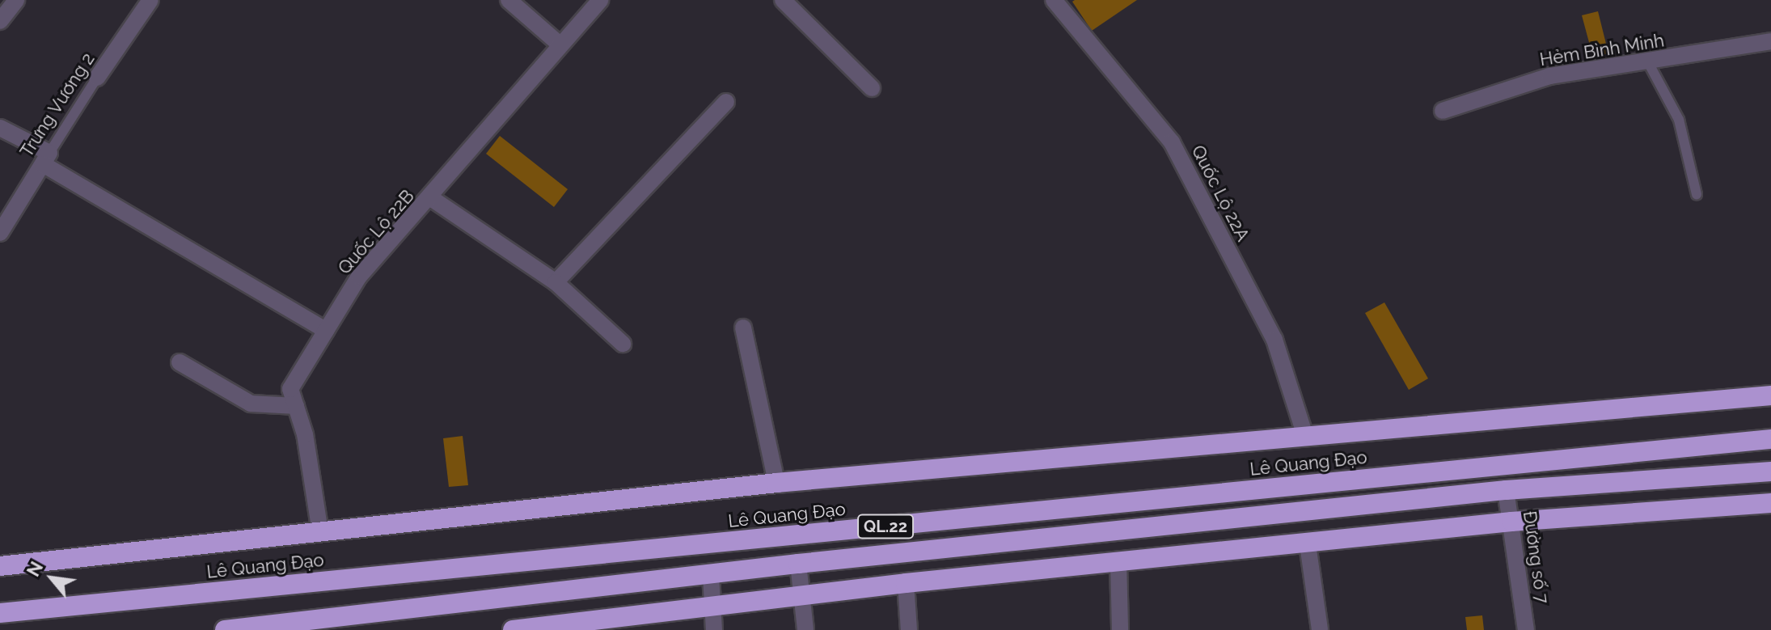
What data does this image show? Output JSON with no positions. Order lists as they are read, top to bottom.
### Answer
{
  "streets": {
    "highway": ["Lê Quang Đạo", "QL.22"],
    "street": [
      "Hẻm Bình Minh",
      "Trưng Vương 2",
      "Quốc Lộ 22A",
      "Quốc Lộ 22B",
      "Đường số 7"
    ]
  },
  "crossings": [
    ["Quốc Lộ 22A", "Lê Quang Đạo"],
    ["Quốc Lộ 22B", "Lê Quang Đạo"],
    ["QL.22", "Đường số 7"]
  ],
  "north": "top left"
}
